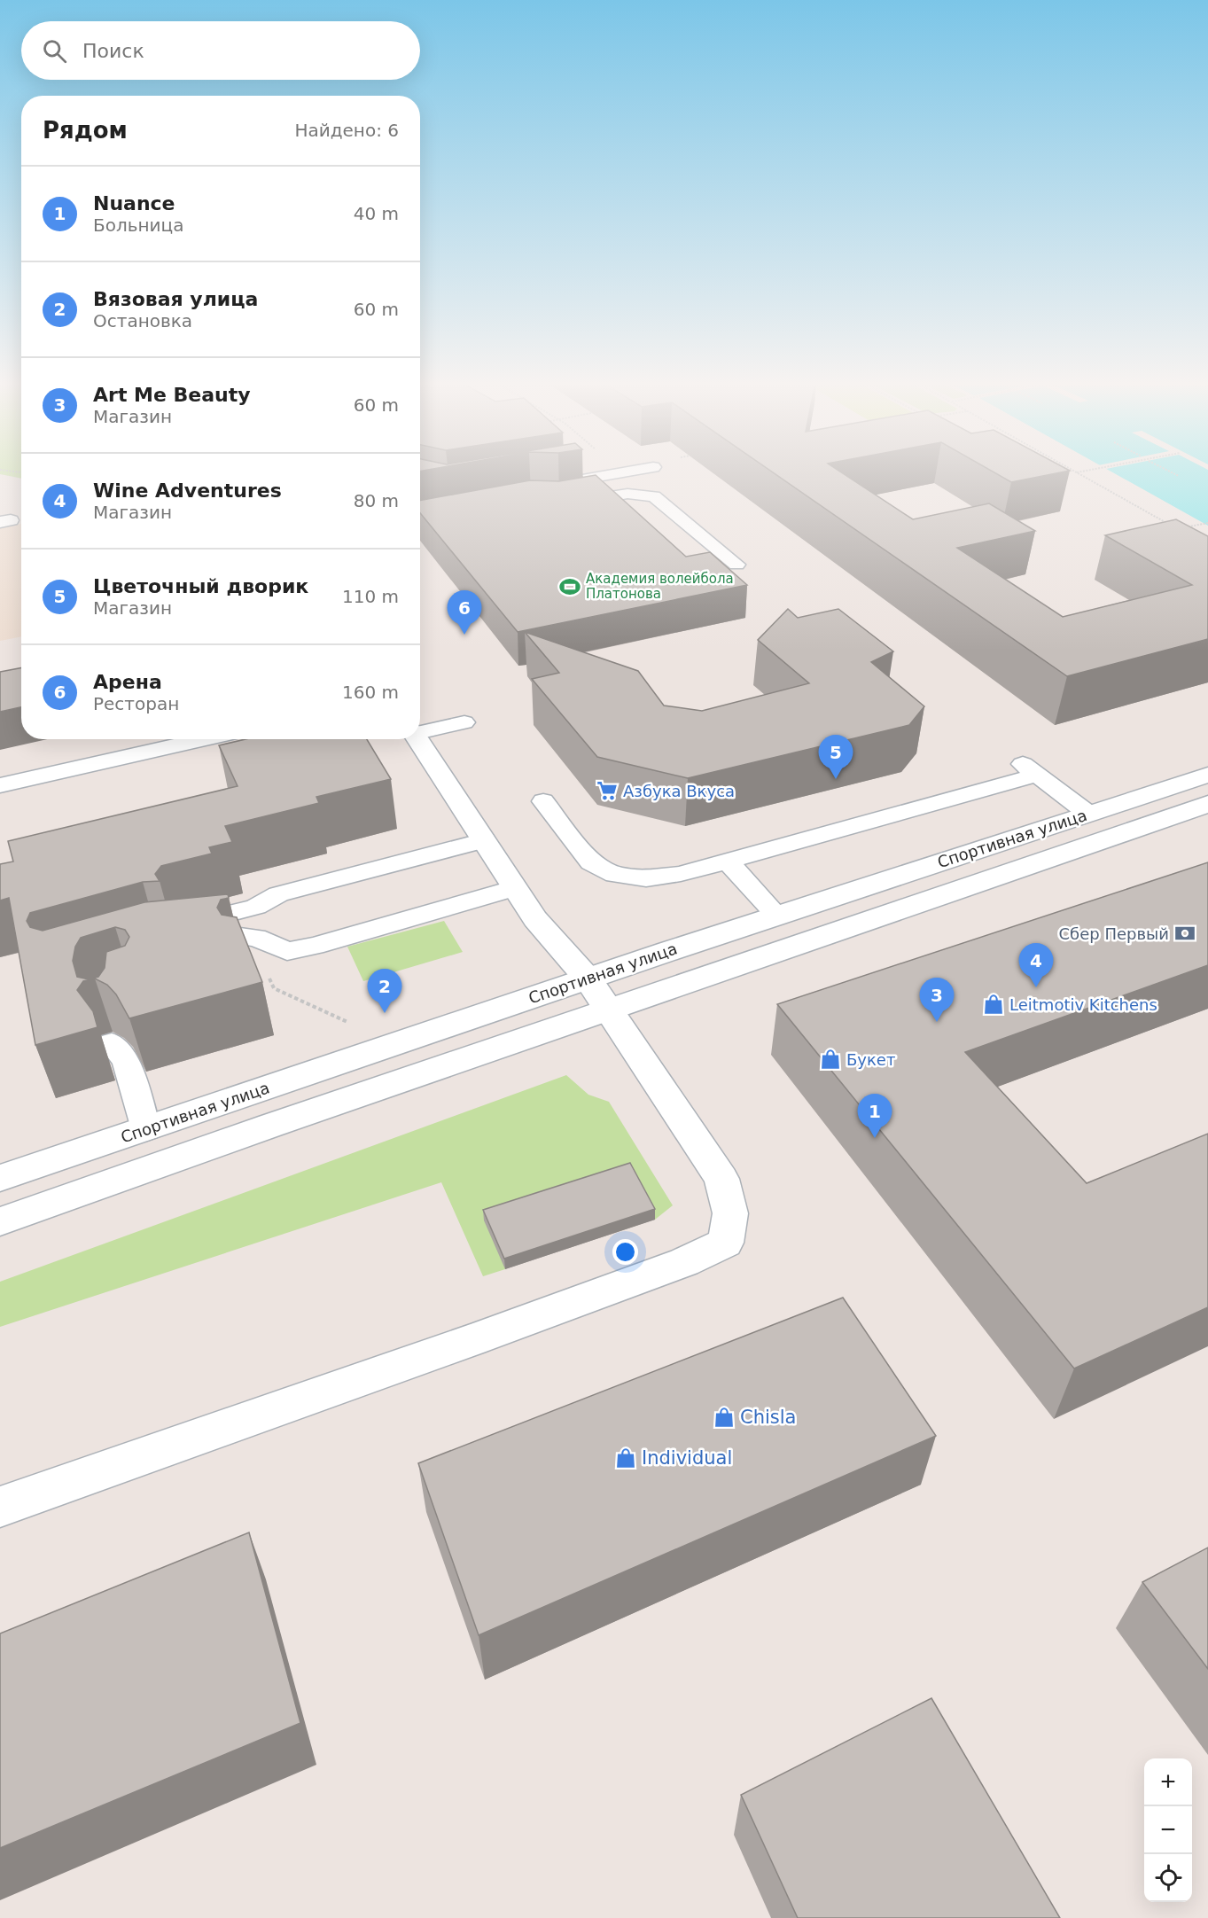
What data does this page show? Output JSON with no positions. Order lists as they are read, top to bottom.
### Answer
{
  "streets": {
    "street": ["Спортивная улица"]
  },
  "places": {
    "sports": ["Академия волейбола Платонова"],
    "supermarket": ["Азбука Вкуса"],
    "bank": ["Сбер Первый"],
    "shop": [
      "Leitmotiv Kitchens",
      "Букет",
      "Chisla",
      "Individual"
    ]
  },
  "page": {
    "search": "Поиск",
    "heading": ["Рядом", "Найдено: 6"],
    "list": [
      {
        "mark": "1",
        "name": "Nuance",
        "note": "Больница",
        "value": "40 m"
      },
      {
        "mark": "2",
        "name": "Вязовая улица",
        "note": "Остановка",
        "value": "60 m"
      },
      {
        "mark": "3",
        "name": "Art Me Beauty",
        "note": "Магазин",
        "value": "60 m"
      },
      {
        "mark": "4",
        "name": "Wine Adventures",
        "note": "Магазин",
        "value": "80 m"
      },
      {
        "mark": "5",
        "name": "Цветочный дворик",
        "note": "Магазин",
        "value": "110 m"
      },
      {
        "mark": "6",
        "name": "Арена",
        "note": "Ресторан",
        "value": "160 m"
      }
    ],
    "pins": [
      "6",
      "5",
      "4",
      "2",
      "3",
      "1"
    ],
    "map_buttons": ["+", "−"]
  }
}
